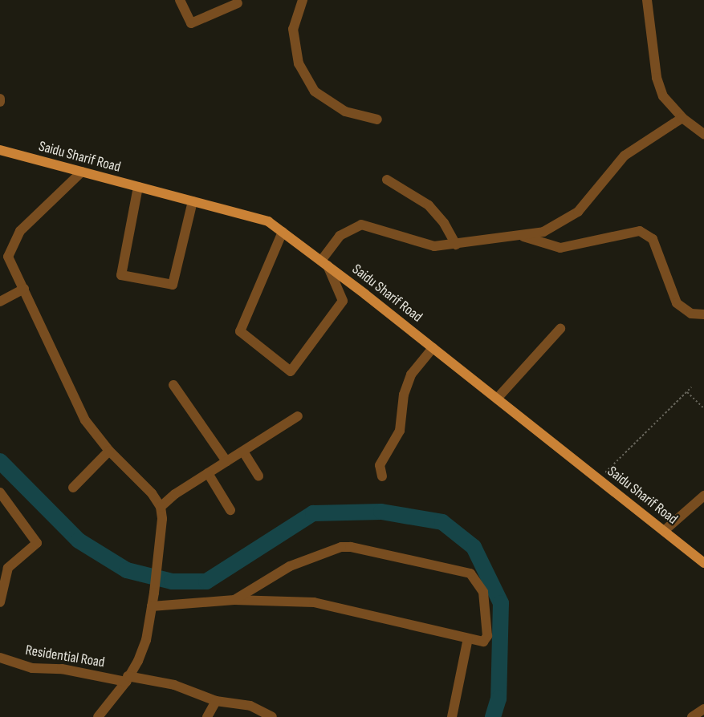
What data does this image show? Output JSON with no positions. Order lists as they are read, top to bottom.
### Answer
{
  "streets": {
    "main road": ["Saidu Sharif Road"],
    "street": ["Residential Road"]
  }
}
